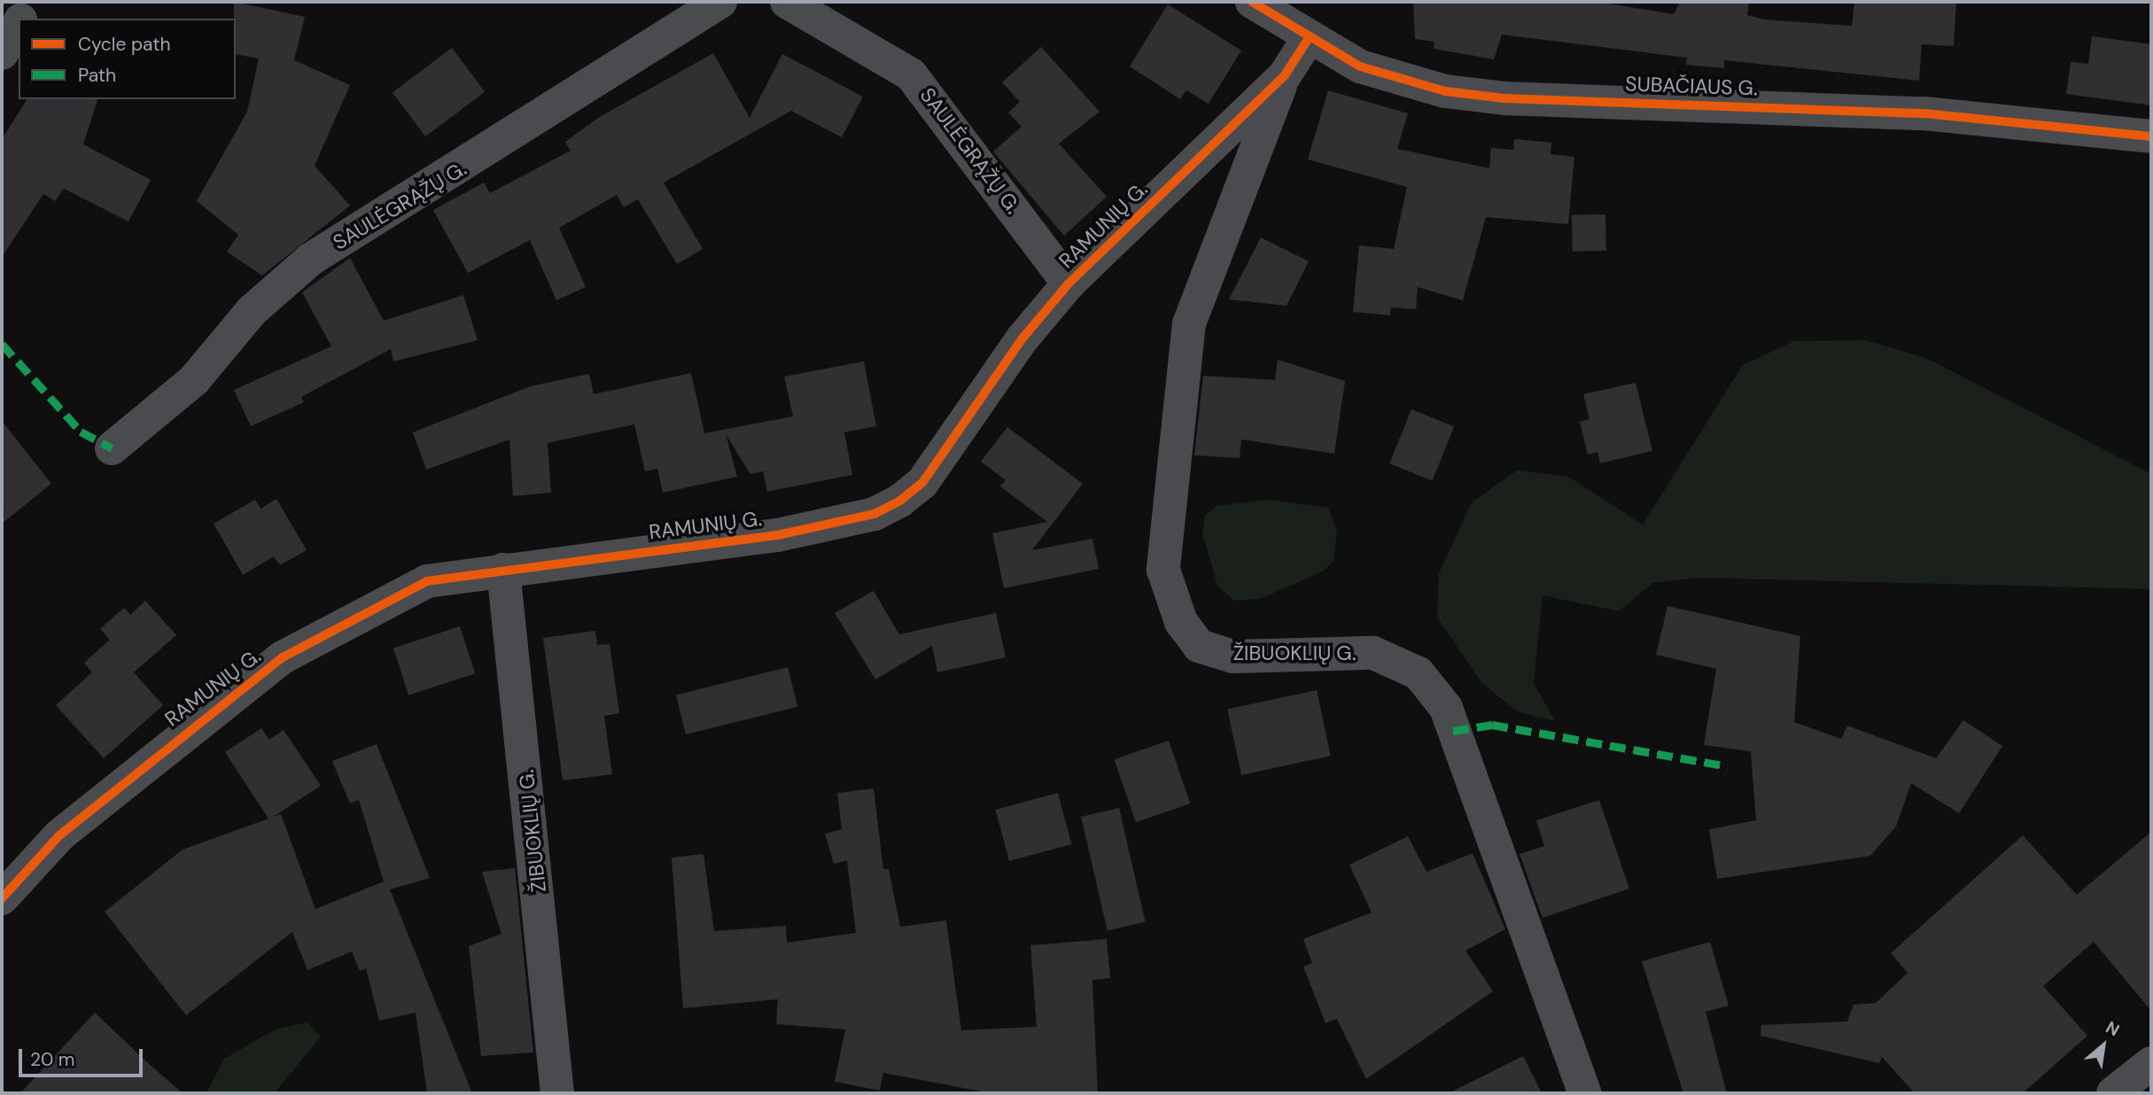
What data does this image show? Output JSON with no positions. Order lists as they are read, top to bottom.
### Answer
{
  "streets": {
    "street": [
      "SUBAČIAUS G.",
      "SAULĖGRĄŽŲ G.",
      "RAMUNIŲ G.",
      "ŽIBUOKLIŲ G."
    ]
  },
  "crossings": [
    ["SUBAČIAUS G.", "RAMUNIŲ G."],
    ["SAULĖGRĄŽŲ G.", "RAMUNIŲ G."],
    ["RAMUNIŲ G.", "ŽIBUOKLIŲ G."]
  ],
  "legend": ["Cycle path", "Path"],
  "scale_bar": "20 m",
  "north": "top right"
}
